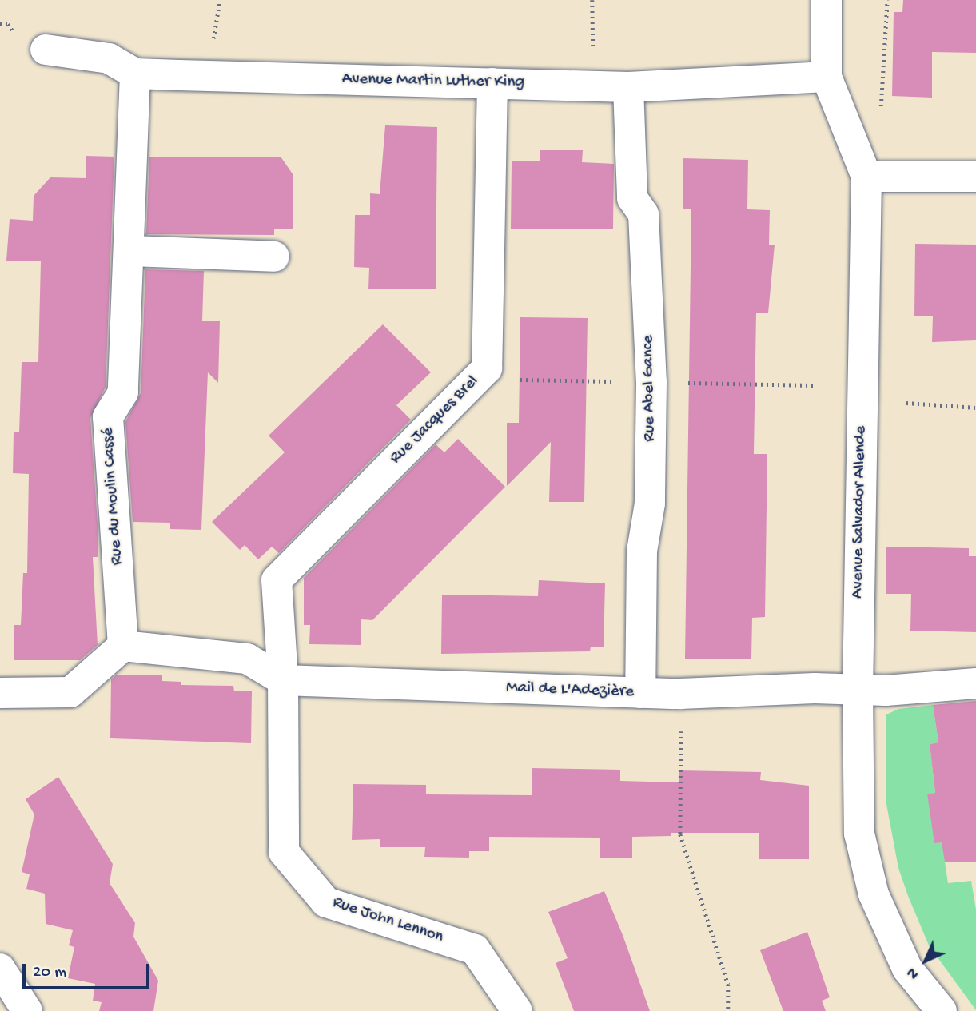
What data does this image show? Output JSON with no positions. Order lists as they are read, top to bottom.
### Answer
{
  "streets": {
    "street": [
      "Avenue Martin Luther King",
      "Rue Abel Gance",
      "Rue Jacques Brel",
      "Rue du Moulin Cassé",
      "Avenue Salvador Allende",
      "Mail de L'Adezière",
      "Rue John Lennon"
    ]
  },
  "crossings": [
    ["Avenue Martin Luther King", "Rue Abel Gance"],
    ["Avenue Martin Luther King", "Rue Jacques Brel"],
    ["Avenue Martin Luther King", "Rue du Moulin Cassé"],
    ["Avenue Martin Luther King", "Avenue Salvador Allende"],
    ["Rue Abel Gance", "Mail de L'Adezière"],
    ["Rue Jacques Brel", "Mail de L'Adezière"],
    ["Rue Jacques Brel", "Rue John Lennon"],
    ["Avenue Salvador Allende", "Mail de L'Adezière"],
    ["Mail de L'Adezière", "Rue John Lennon"]
  ],
  "scale_bar": "20 m",
  "north": "bottom left"
}
